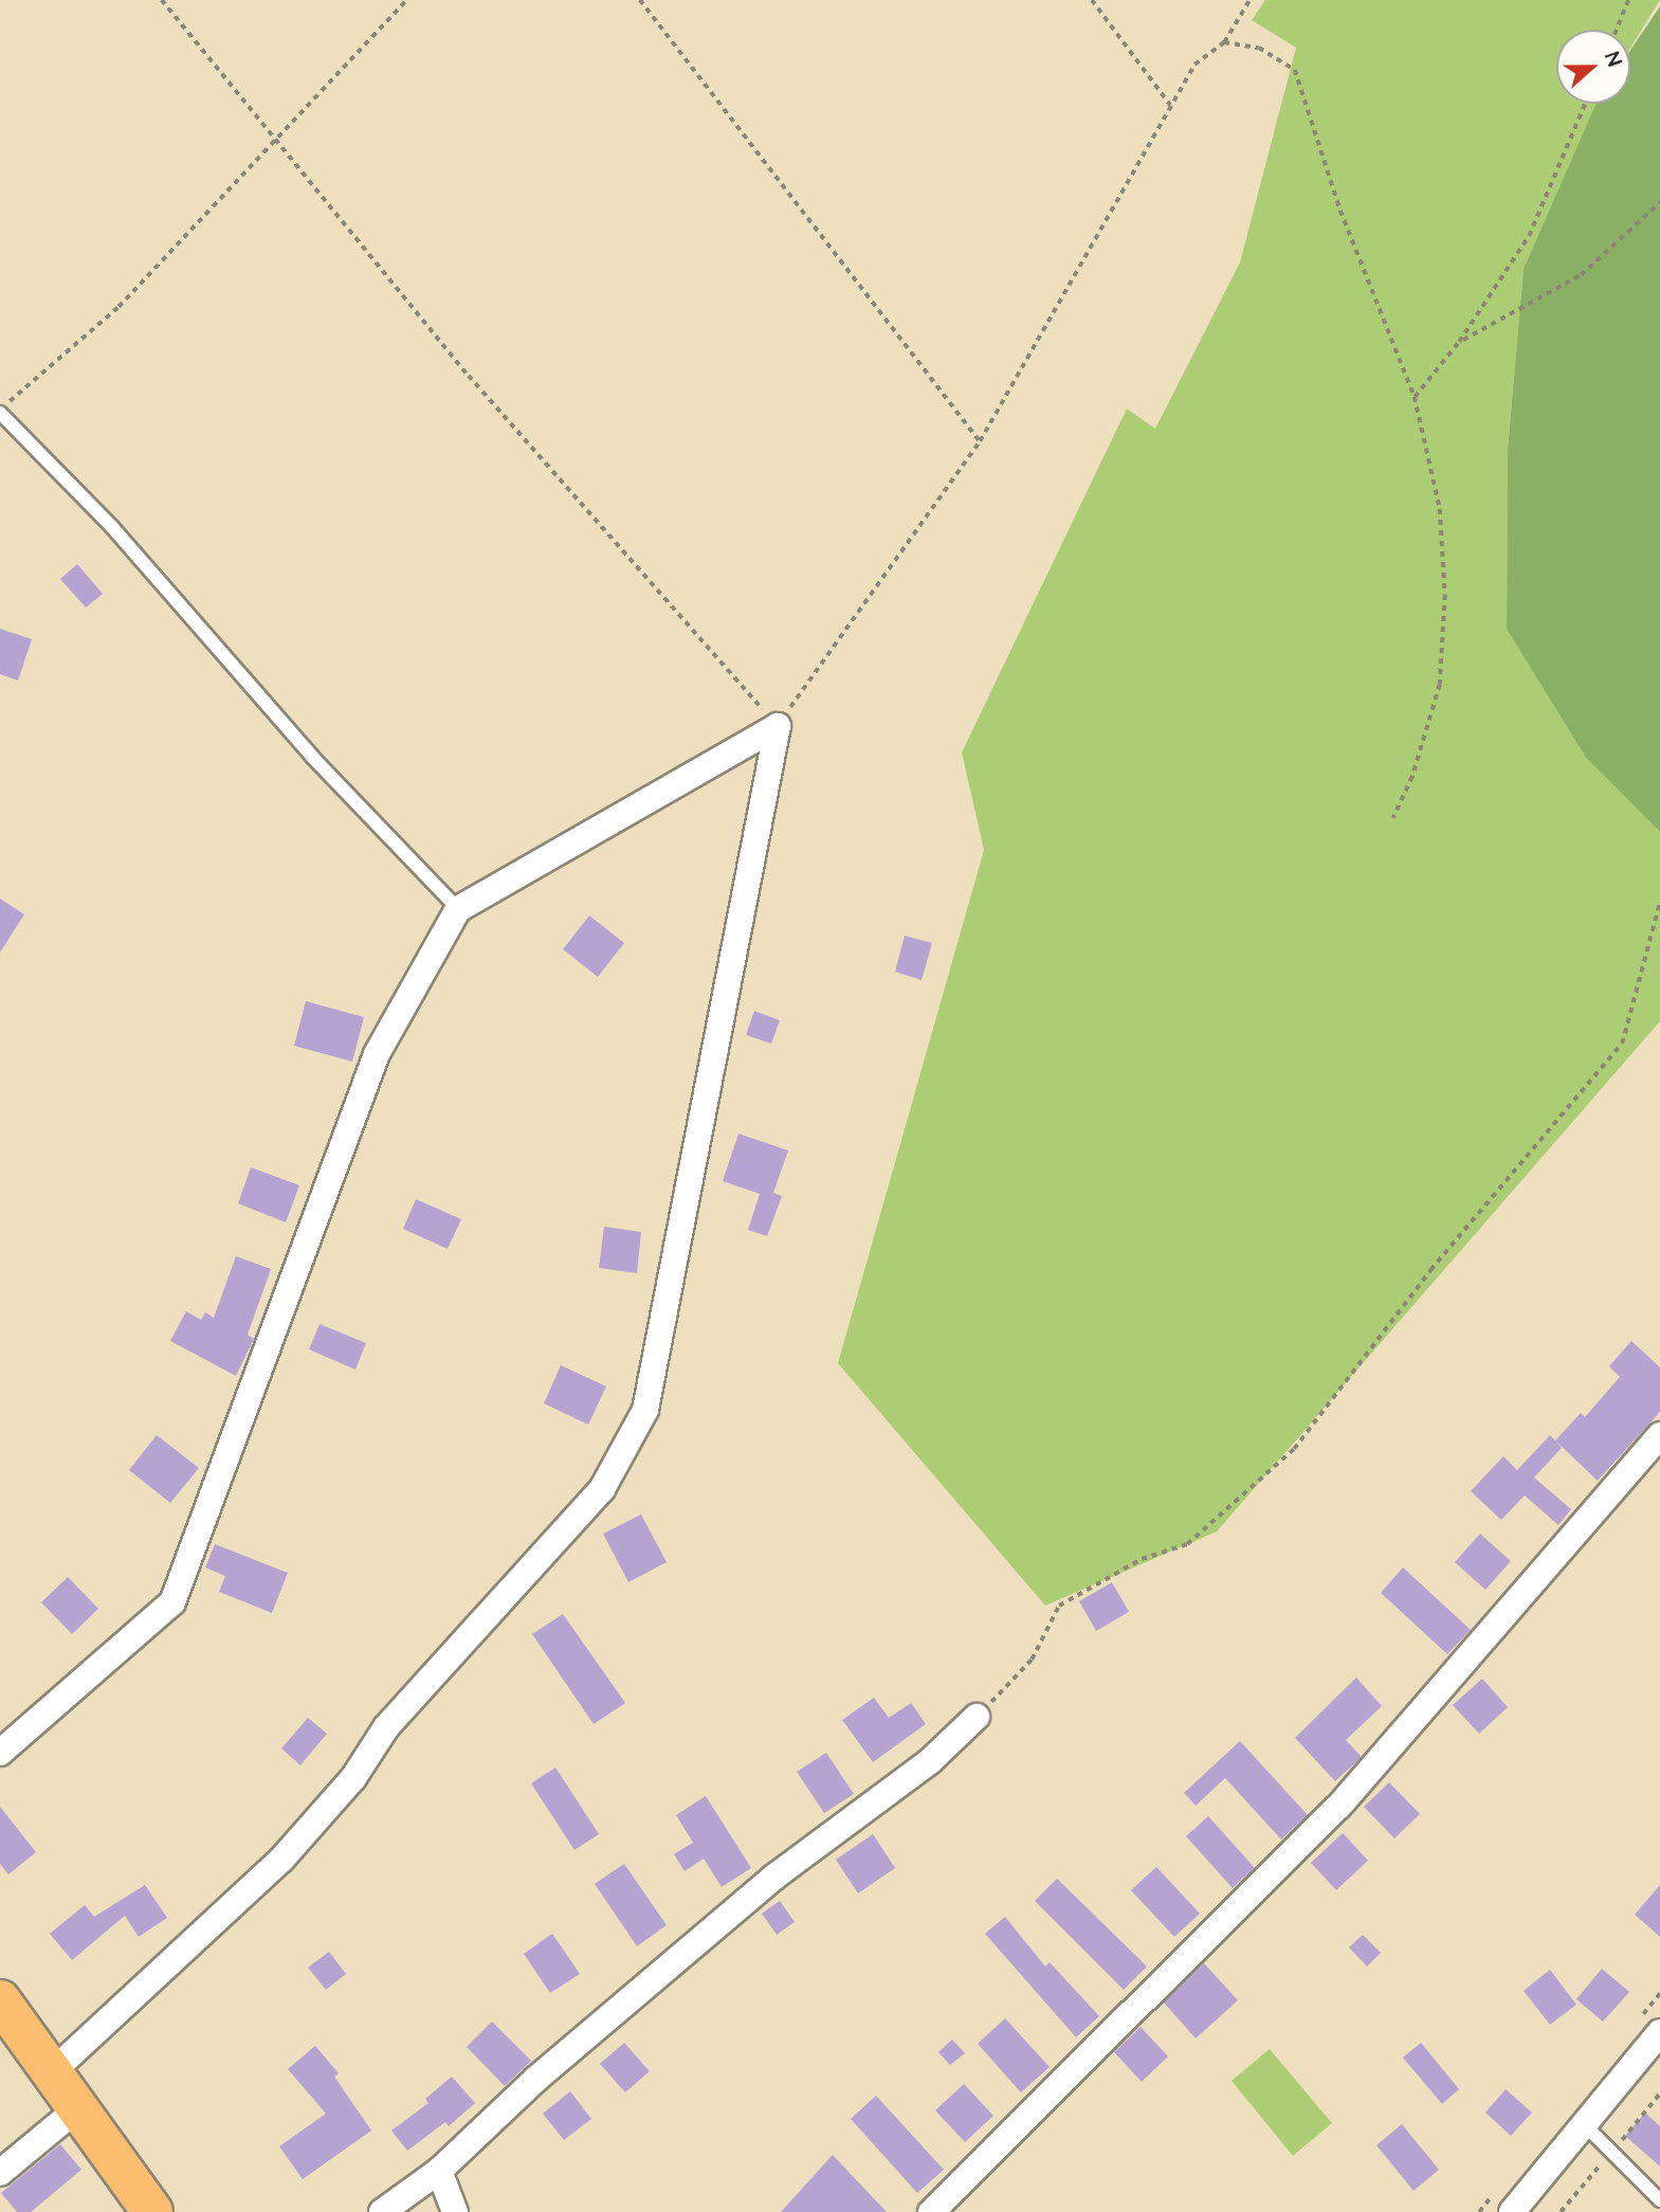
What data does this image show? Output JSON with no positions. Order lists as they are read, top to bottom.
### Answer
{
  "north": "right"
}
